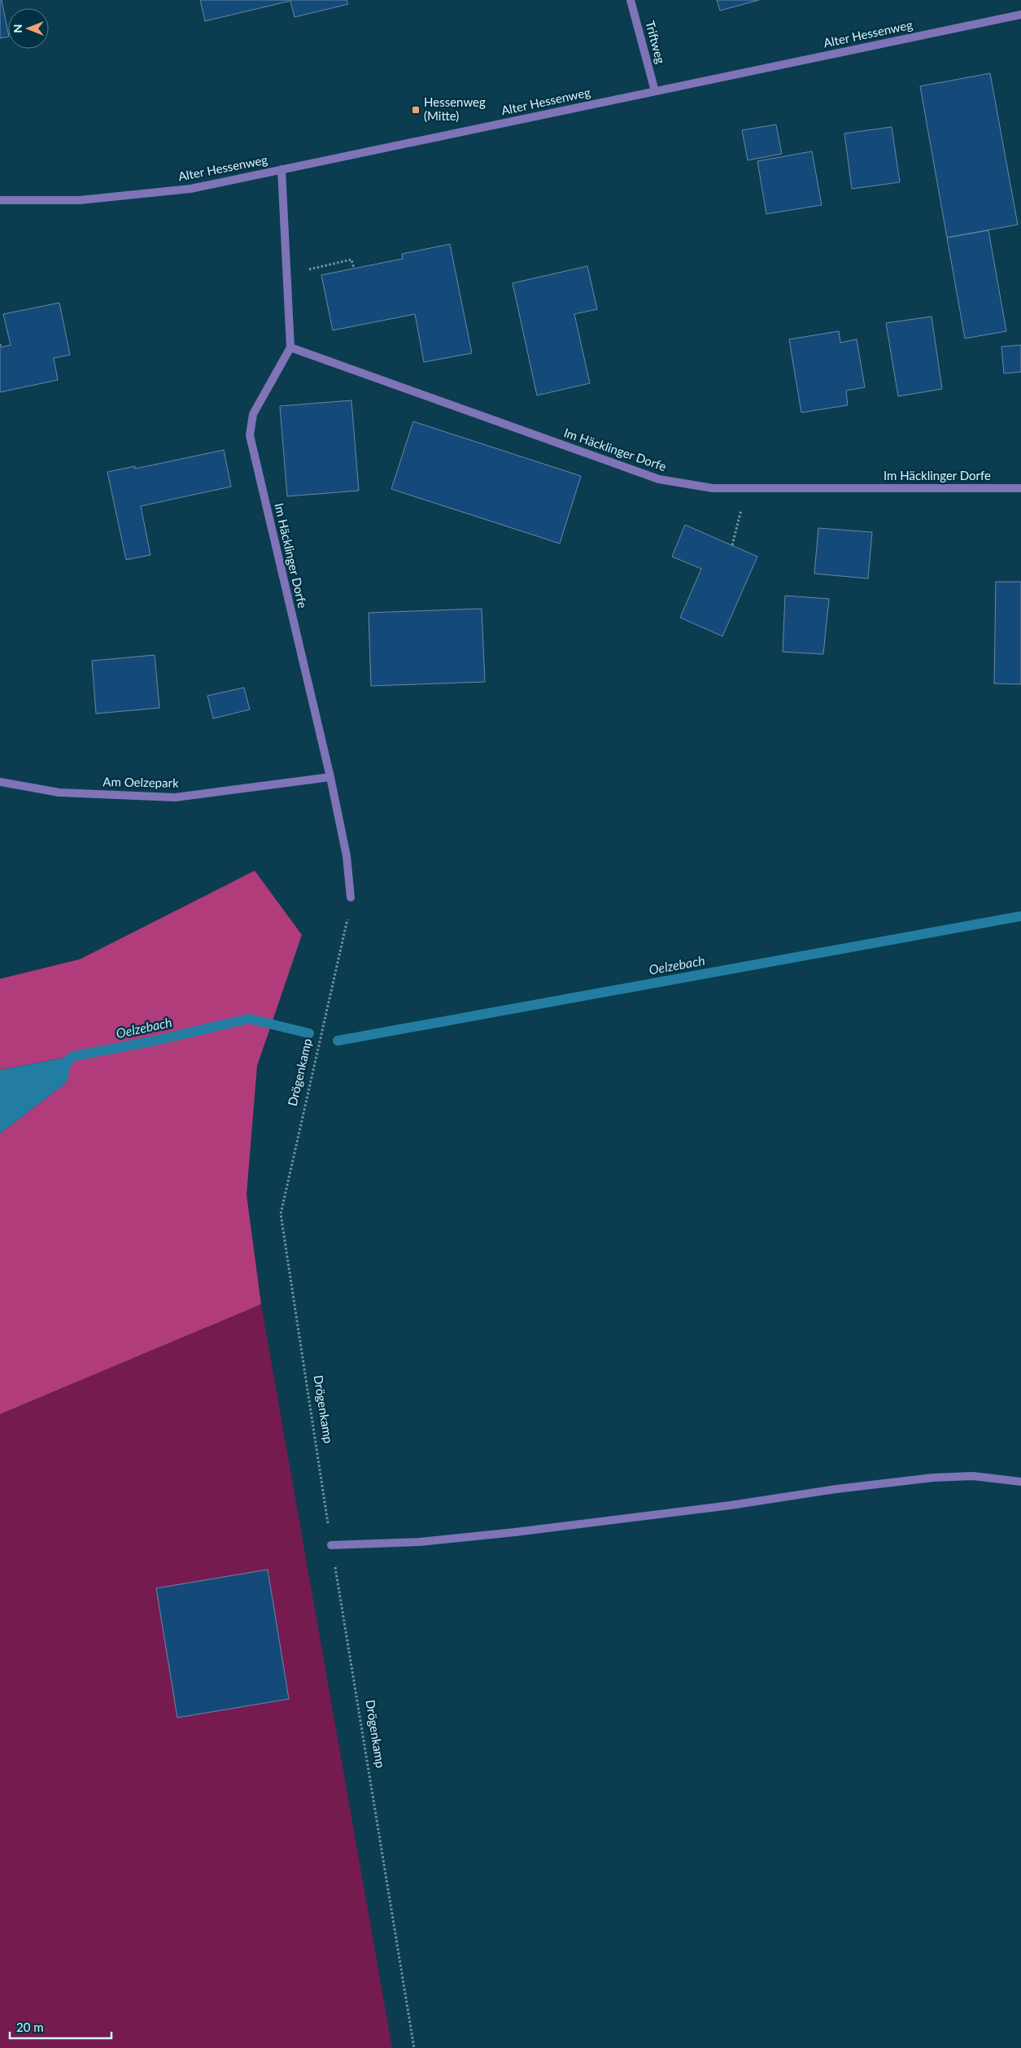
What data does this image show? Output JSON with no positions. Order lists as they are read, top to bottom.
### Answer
{
  "streets": {
    "street": [
      "Alter Hessenweg",
      "Triftweg",
      "Im Häcklinger Dorfe",
      "Am Oelzepark"
    ],
    "path": ["Drögenkamp"]
  },
  "crossings": [
    ["Alter Hessenweg", "Triftweg"],
    ["Im Häcklinger Dorfe", "Am Oelzepark"]
  ],
  "water": ["Oelzebach"],
  "places": {
    "transit": ["Hessenweg (Mitte)"]
  },
  "scale_bar": "20 m",
  "north": "left"
}
